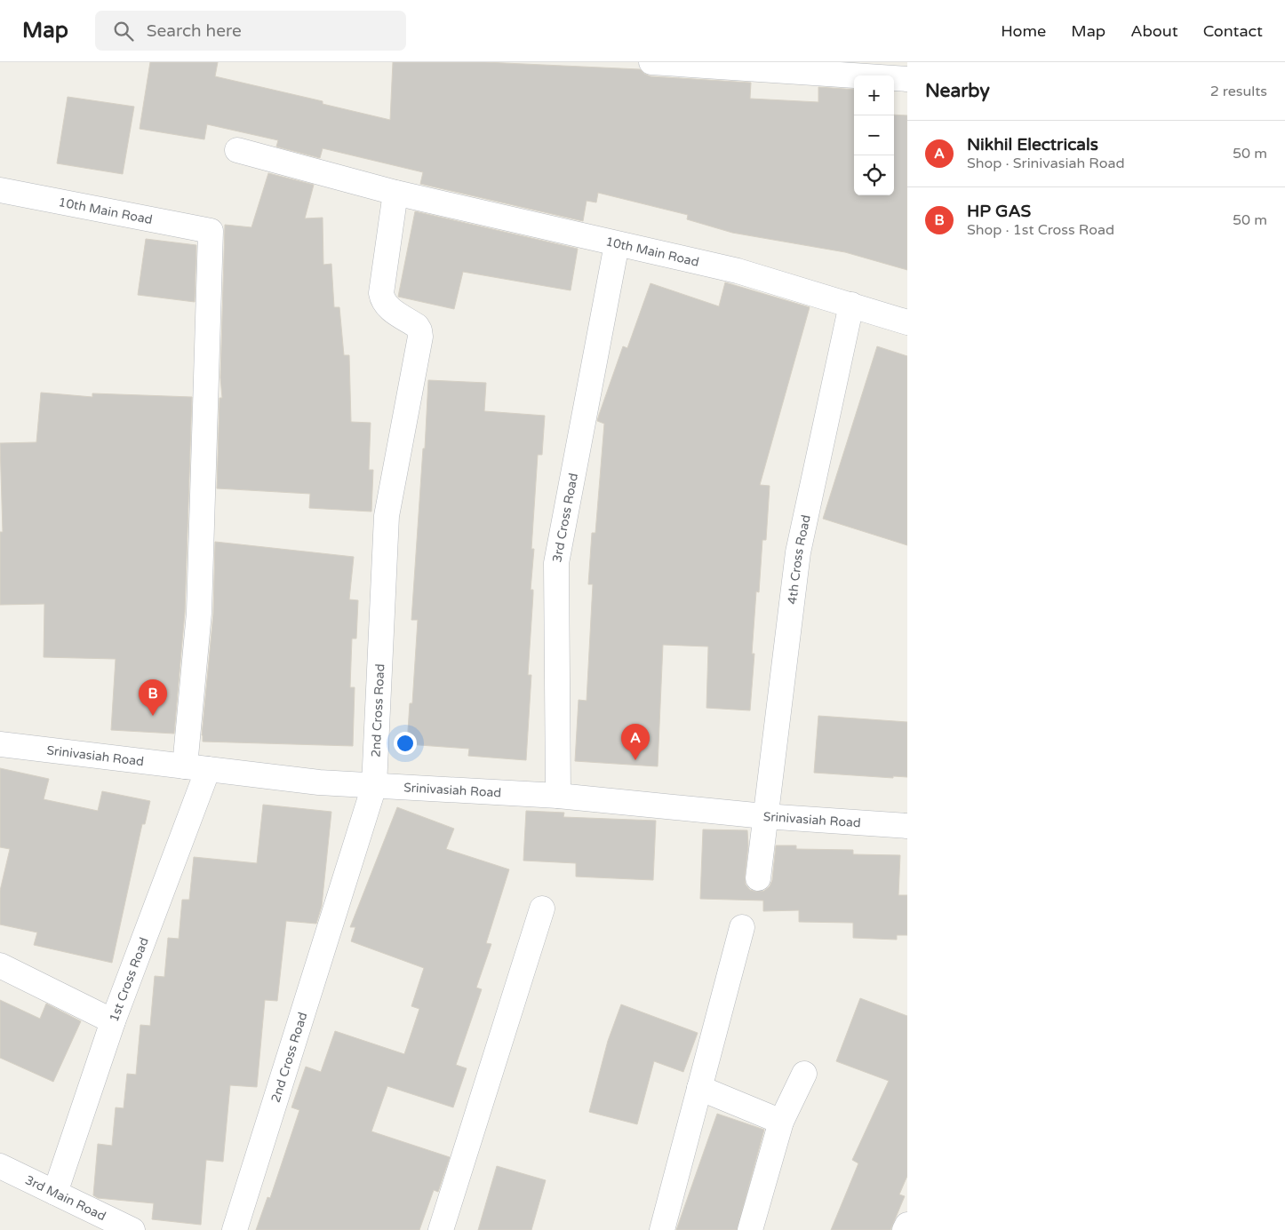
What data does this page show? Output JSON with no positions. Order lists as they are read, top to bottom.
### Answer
{
  "streets": {
    "street": [
      "10th Main Road",
      "3rd Cross Road",
      "4th Cross Road",
      "2nd Cross Road",
      "Srinivasiah Road",
      "1st Cross Road",
      "3rd Main Road"
    ]
  },
  "crossings": [
    ["10th Main Road", "3rd Cross Road"],
    ["10th Main Road", "4th Cross Road"],
    ["10th Main Road", "2nd Cross Road"],
    ["10th Main Road", "1st Cross Road"],
    ["3rd Cross Road", "Srinivasiah Road"],
    ["4th Cross Road", "Srinivasiah Road"],
    ["2nd Cross Road", "Srinivasiah Road"],
    ["Srinivasiah Road", "1st Cross Road"],
    ["1st Cross Road", "3rd Main Road"]
  ],
  "page": {
    "header": "Map",
    "search": "Search here",
    "nav": [
      "Home",
      "Map",
      "About",
      "Contact"
    ],
    "heading": ["Nearby", "2 results"],
    "map_buttons": ["+", "−"],
    "list": [
      {
        "mark": "A",
        "name": "Nikhil Electricals",
        "note": "Shop · Srinivasiah Road",
        "value": "50 m"
      },
      {
        "mark": "B",
        "name": "HP GAS",
        "note": "Shop · 1st Cross Road",
        "value": "50 m"
      }
    ],
    "pins": ["B", "A"]
  }
}
